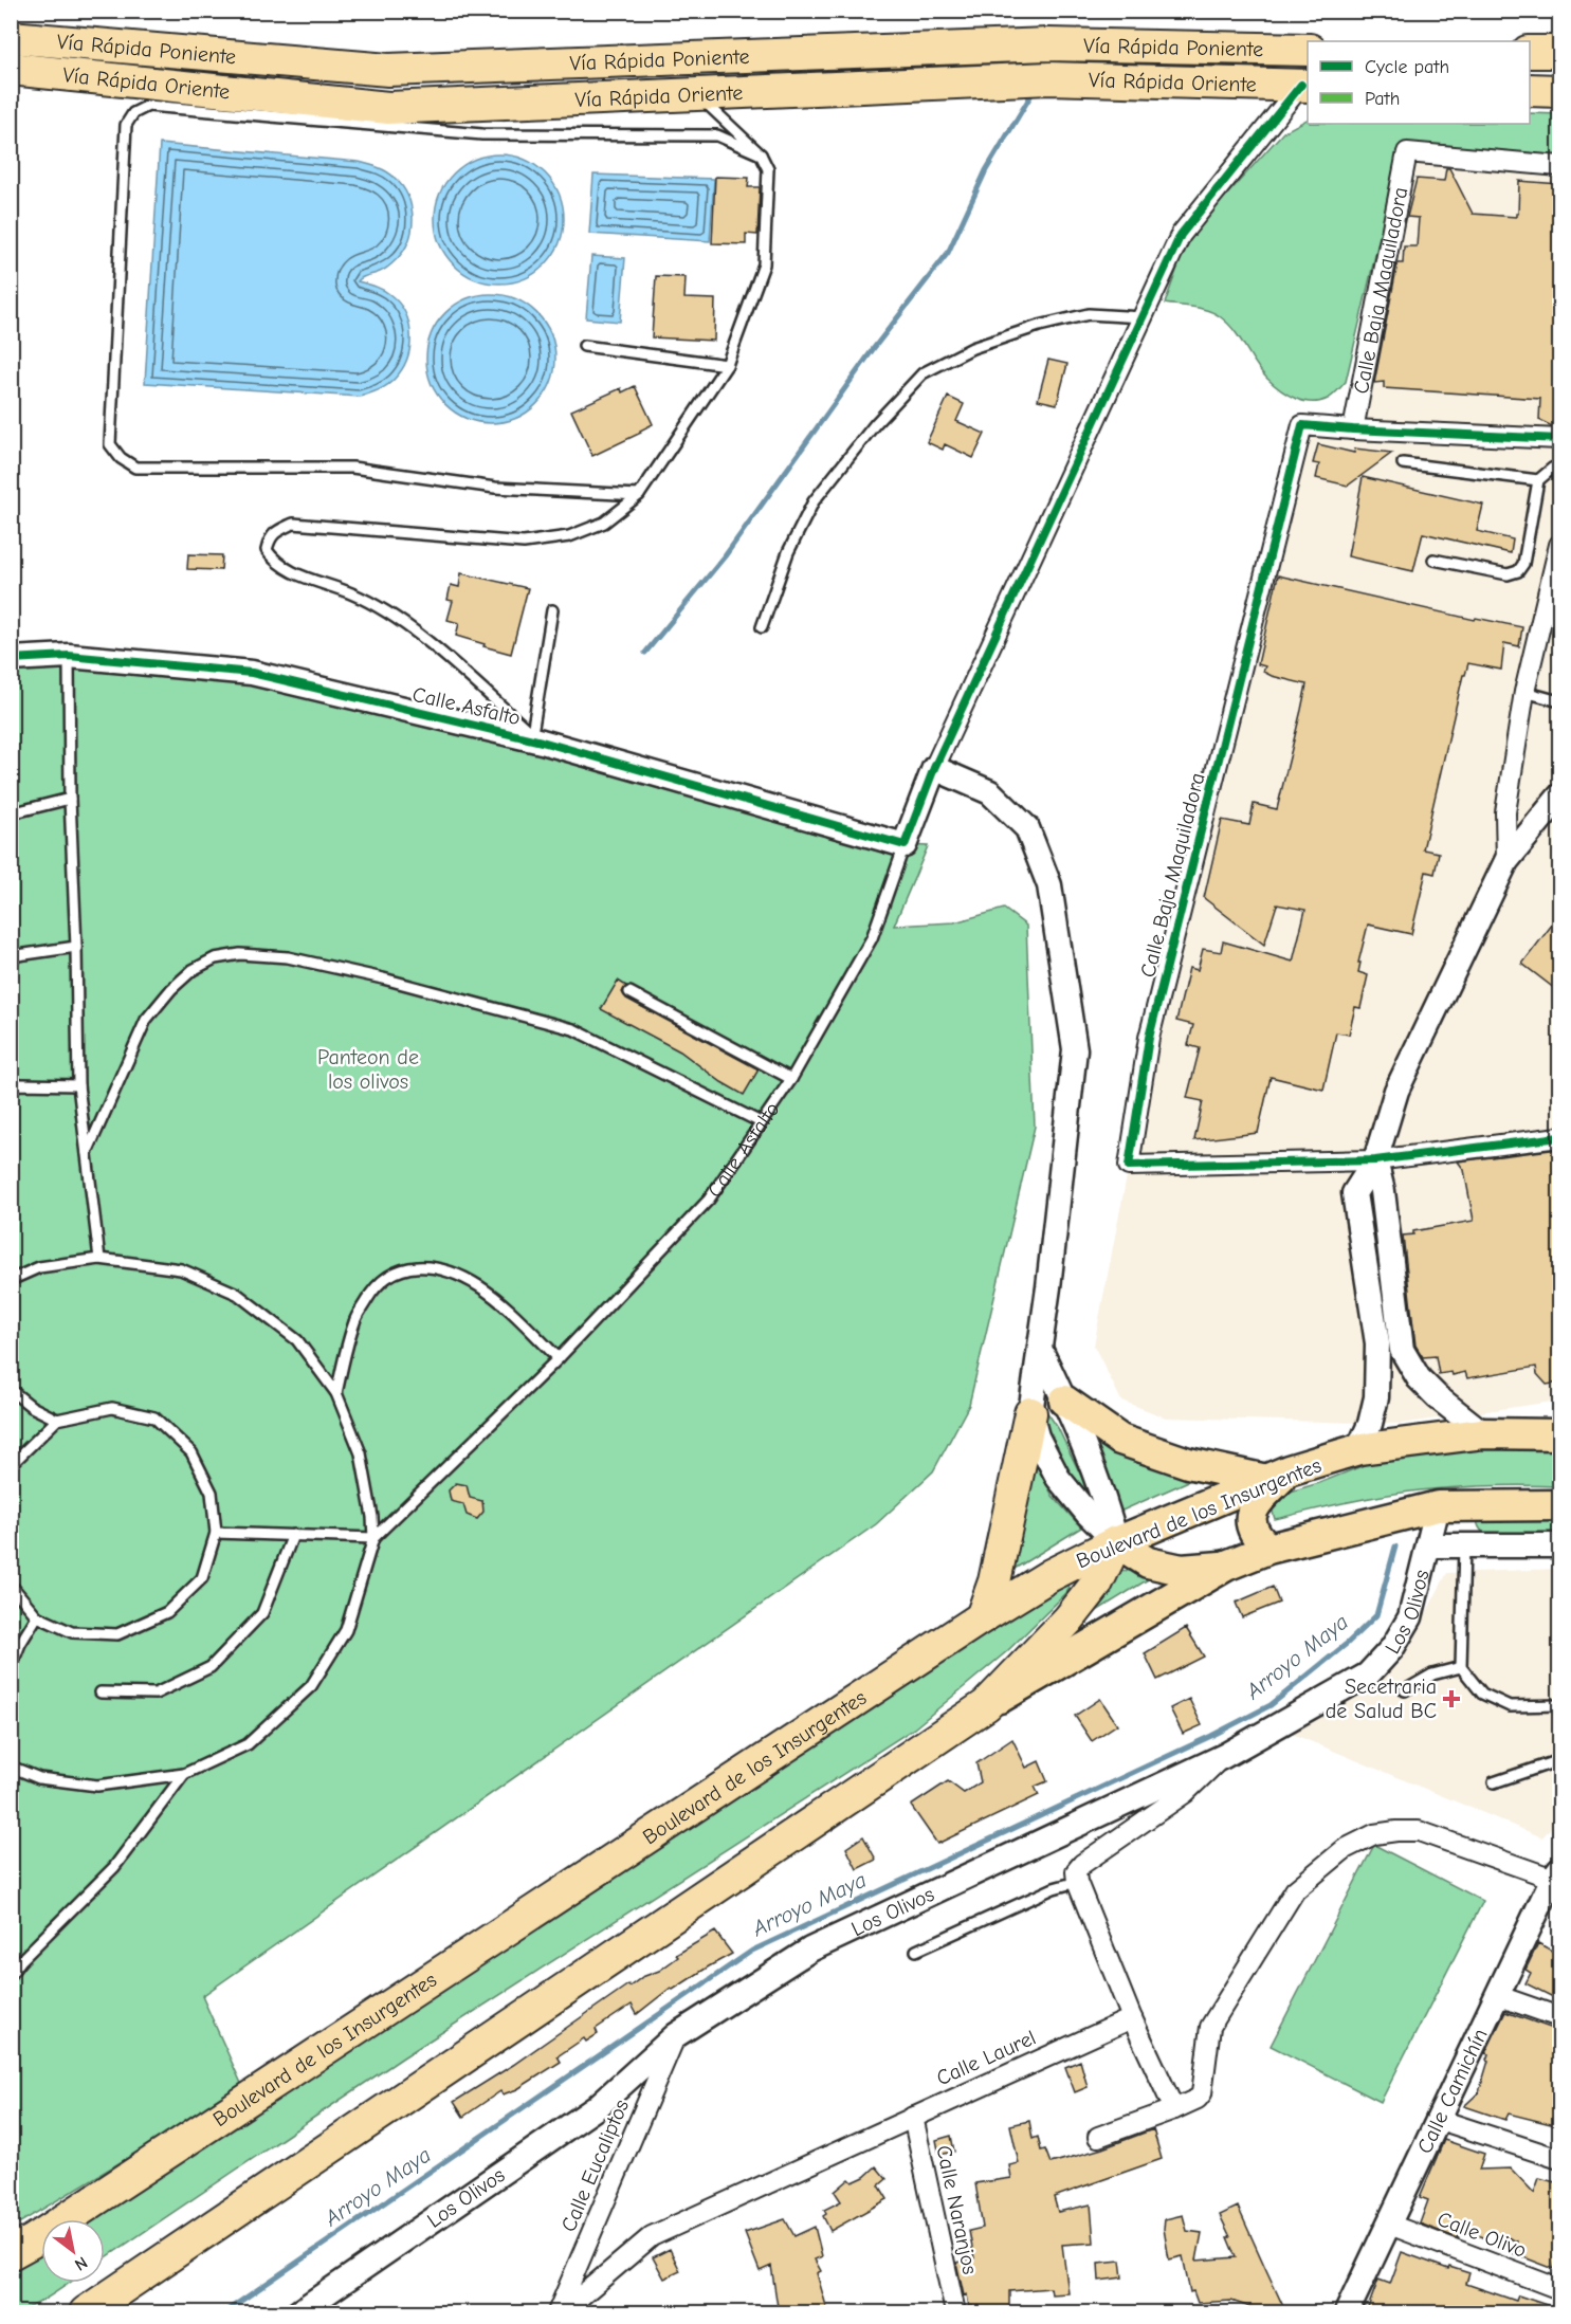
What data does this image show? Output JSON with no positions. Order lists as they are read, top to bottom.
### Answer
{
  "streets": {
    "highway": ["Vía Rápida Poniente", "Vía Rápida Oriente", "Boulevard de los Insurgentes"],
    "street": [
      "Calle Baja Maquiladora",
      "Calle Asfalto",
      "Los Olivos",
      "Calle Laurel",
      "Calle Camichín",
      "Calle Eucaliptos",
      "Calle Naranjos",
      "Calle Olivo"
    ]
  },
  "crossings": [
    ["Los Olivos", "Calle Eucaliptos"],
    ["Calle Laurel", "Calle Naranjos"],
    ["Calle Camichín", "Calle Olivo"]
  ],
  "water": ["Arroyo Maya"],
  "parks": ["Panteon de los olivos"],
  "places": {
    "health": ["Secetraria de Salud BC"]
  },
  "legend": ["Cycle path", "Path"],
  "north": "bottom right"
}
